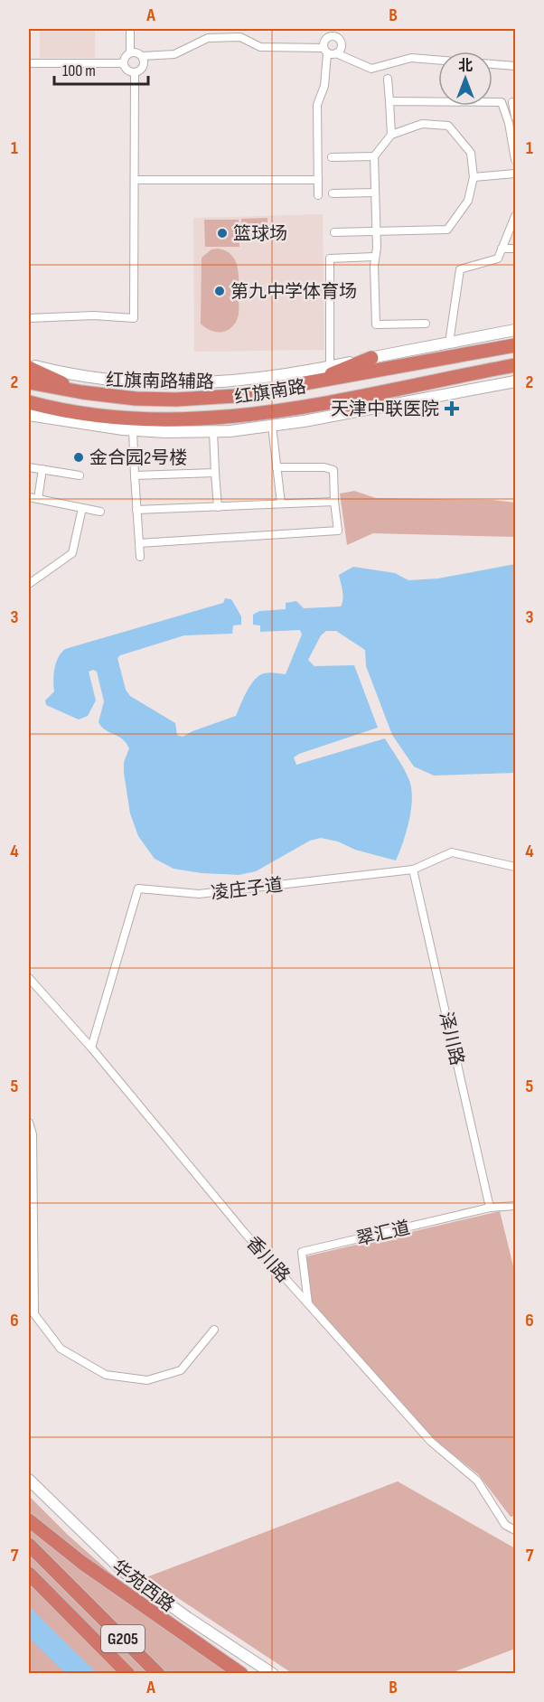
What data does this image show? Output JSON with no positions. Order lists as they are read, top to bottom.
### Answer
{
  "streets": {
    "highway": ["红旗南路", "G205"],
    "main road": ["红旗南路辅路", "华苑西路"],
    "street": [
      "凌庄子道",
      "泽川路",
      "翠汇道",
      "香川路"
    ]
  },
  "crossings": [
    ["凌庄子道", "泽川路"],
    ["凌庄子道", "香川路"],
    ["泽川路", "翠汇道"],
    ["翠汇道", "香川路"]
  ],
  "places": {
    "other": ["篮球场", "第九中学体育场", "金合园2号楼"],
    "health": ["天津中联医院"]
  },
  "scale_bar": "100 m",
  "north": "top",
  "grid": {
    "columns": ["A", "B"],
    "rows": [
      "1",
      "2",
      "3",
      "4",
      "5",
      "6",
      "7"
    ]
  }
}
